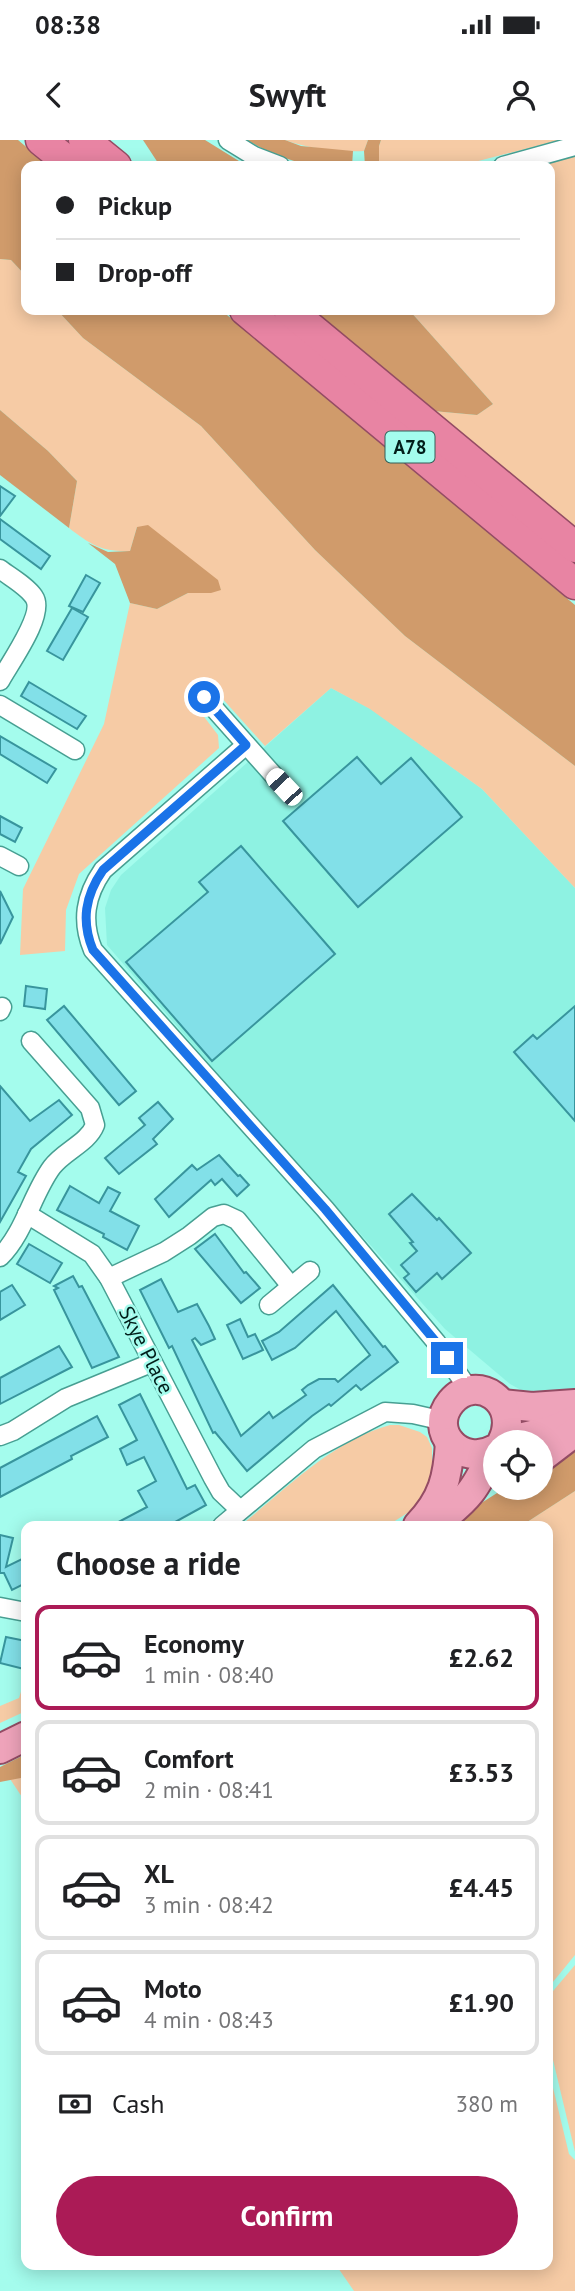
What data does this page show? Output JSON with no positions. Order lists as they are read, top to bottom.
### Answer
{
  "streets": {
    "highway": ["A78"],
    "street": ["Skye Place"]
  },
  "page": {
    "status": "08:38",
    "header": "Swyft",
    "banner": ["Pickup", "Drop-off"],
    "heading": "Choose a ride",
    "list": [
      {
        "name": "Economy",
        "note": "1 min · 08:40",
        "value": "£2.62"
      },
      {
        "name": "Comfort",
        "note": "2 min · 08:41",
        "value": "£3.53"
      },
      {
        "name": "XL",
        "note": "3 min · 08:42",
        "value": "£4.45"
      },
      {
        "name": "Moto",
        "note": "4 min · 08:43",
        "value": "£1.90"
      }
    ],
    "pay": ["Cash", "380 m"],
    "buttons": "Confirm"
  }
}
